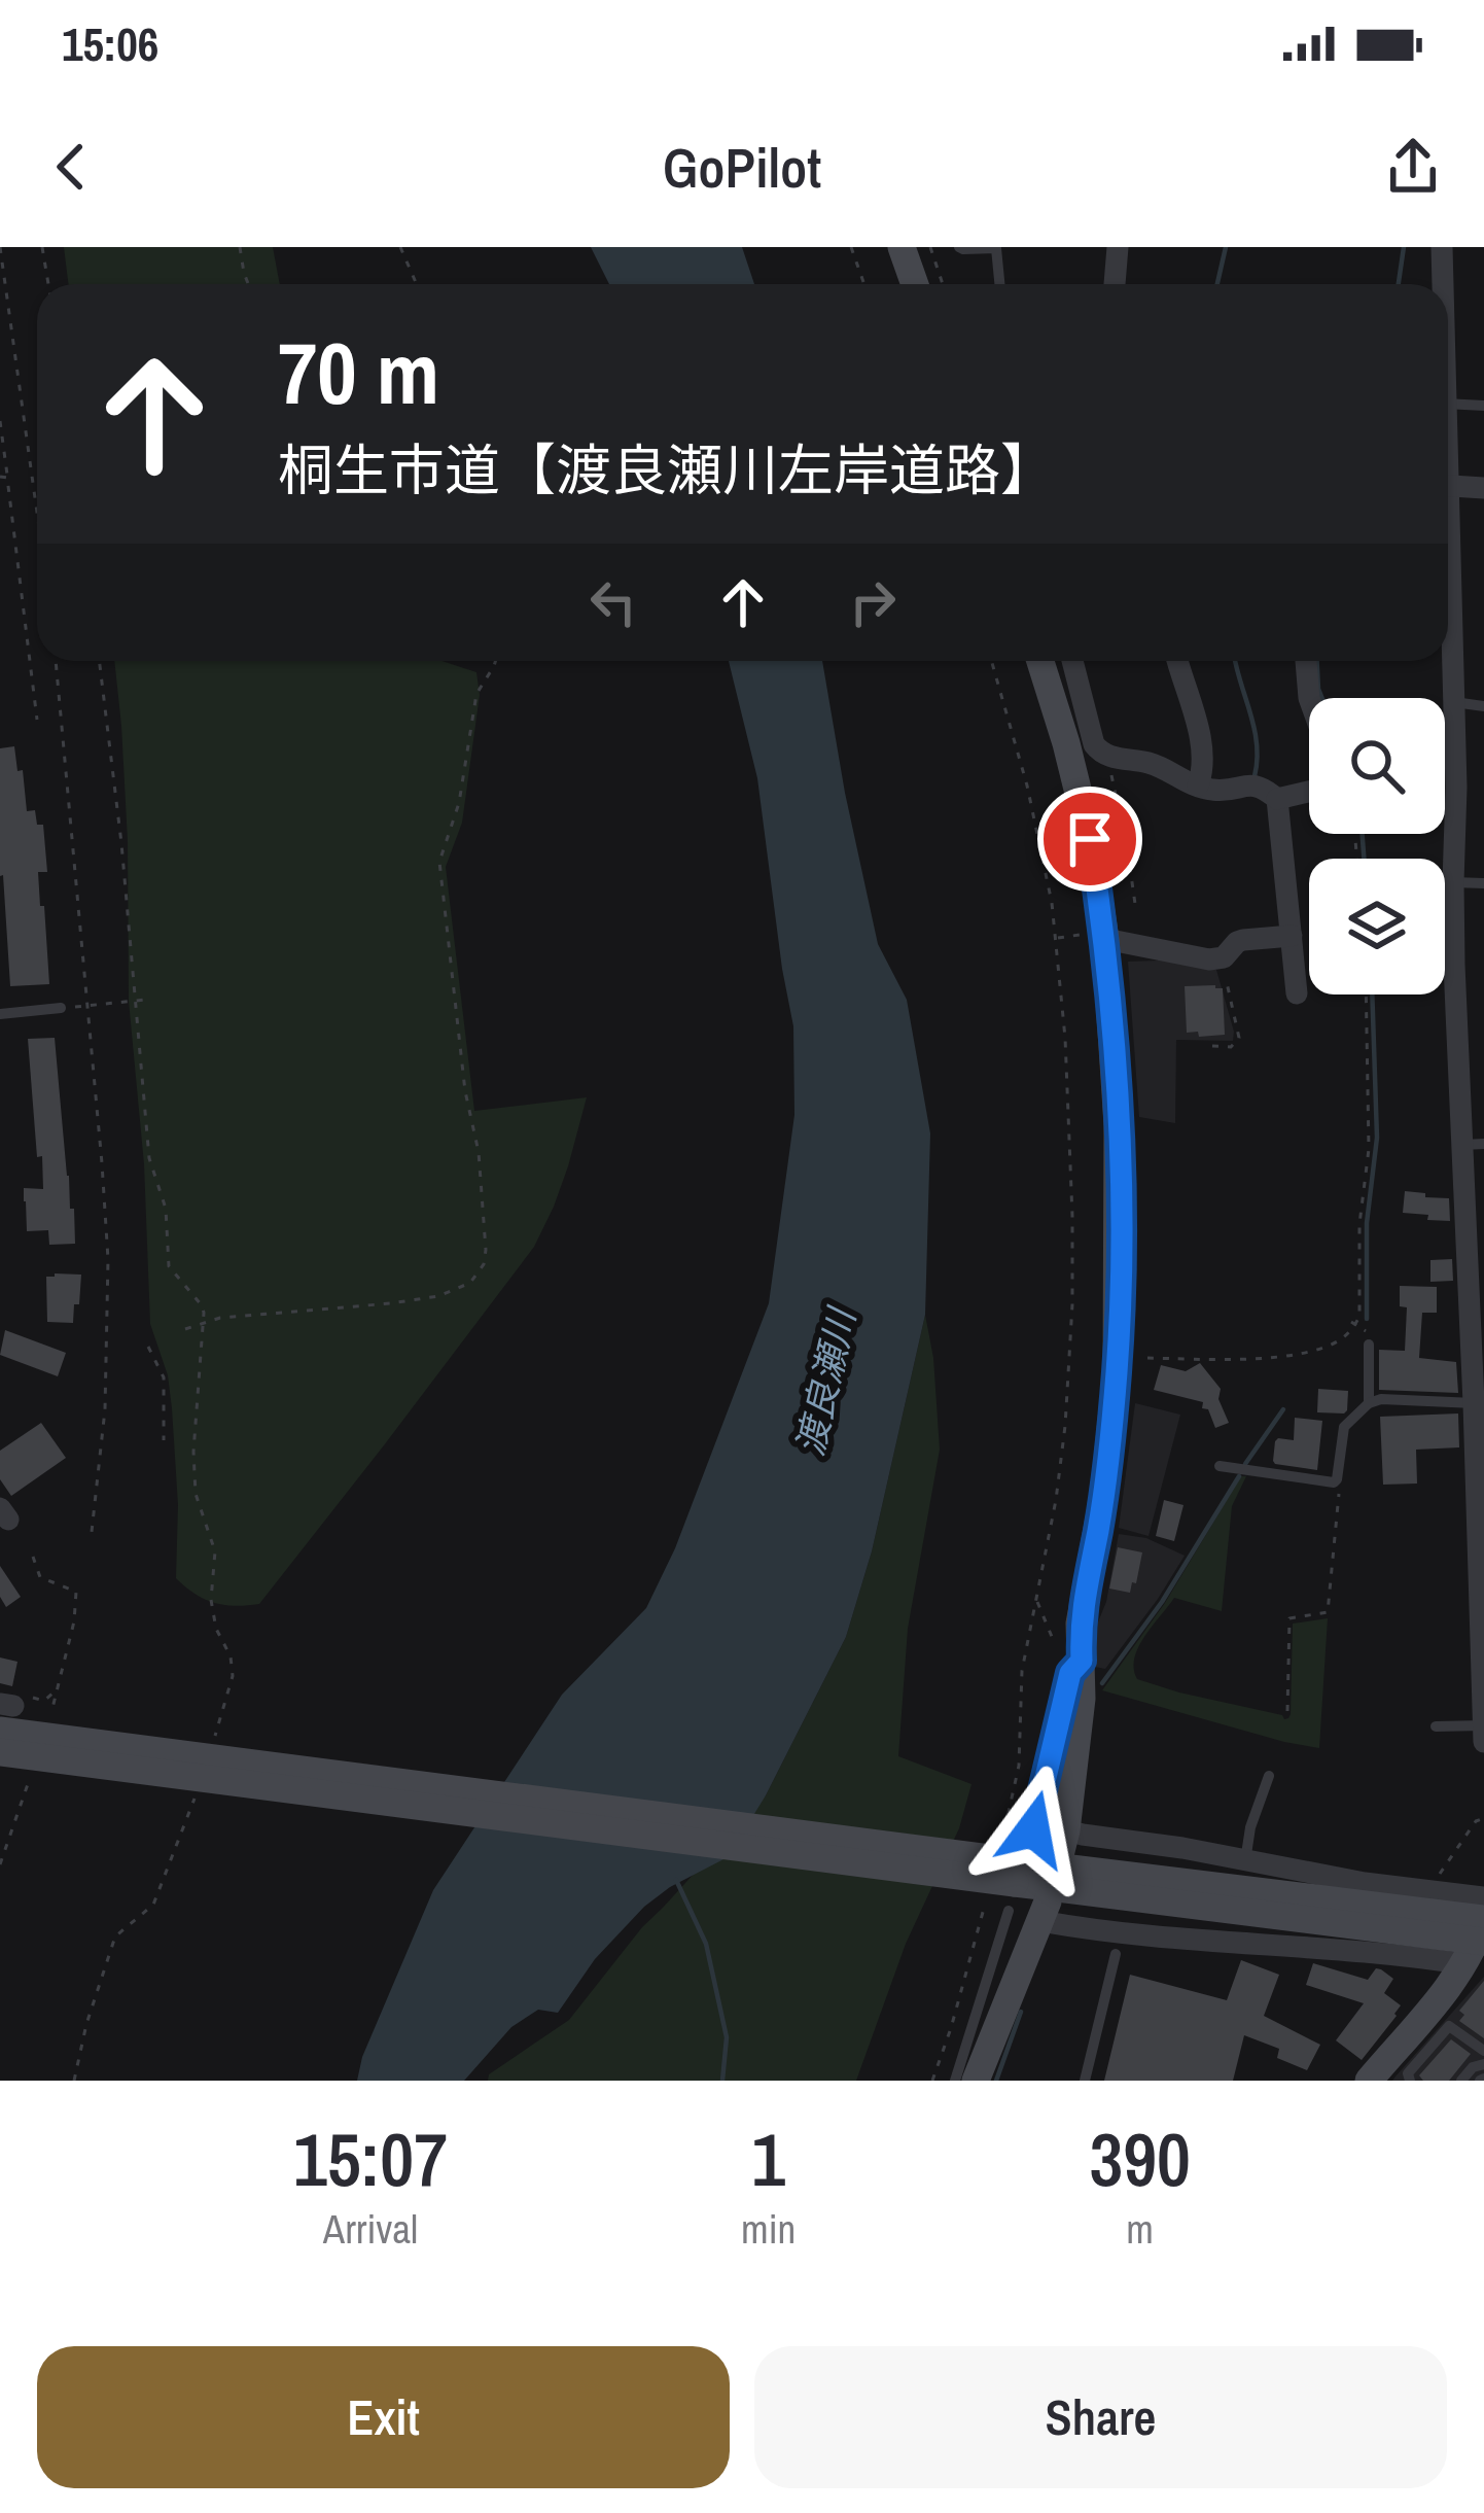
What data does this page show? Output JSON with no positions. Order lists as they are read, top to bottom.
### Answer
{
  "water": ["渡良瀬川"],
  "page": {
    "status": "15:06",
    "header": "GoPilot",
    "turn": ["70 m", "桐生市道【渡良瀬川左岸道路】"],
    "eta": [
      "15:07",
      "Arrival",
      "1",
      "min",
      "390",
      "m"
    ],
    "buttons": ["Exit", "Share"]
  }
}
